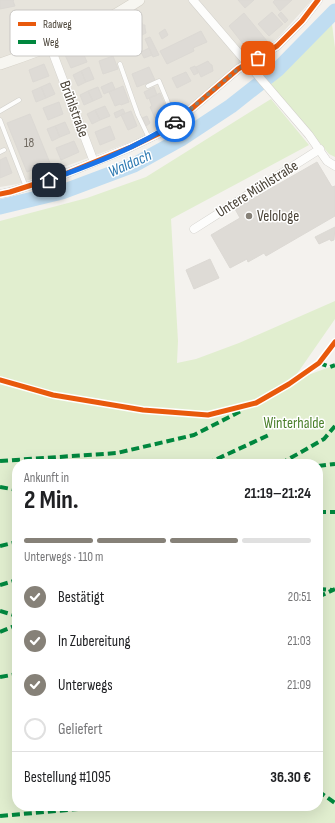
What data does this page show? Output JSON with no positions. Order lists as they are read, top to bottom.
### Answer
{
  "streets": {
    "street": ["Brühlstraße", "Untere Mühlstraße"]
  },
  "water": ["Waldach"],
  "parks": ["Winterhalde"],
  "places": ["Velologe"],
  "house_numbers": ["18"],
  "legend": ["Radweg", "Weg"],
  "page": {
    "heading": ["2 Min.", "Ankunft in", "21:19–21:24"],
    "panel": ["Bestellung #1095", "36.30 €"],
    "bar": "Unterwegs · 110 m",
    "list": [
      ["Bestätigt", "20:51"],
      ["In Zubereitung", "21:03"],
      ["Unterwegs", "21:09"],
      "Geliefert"
    ]
  }
}
